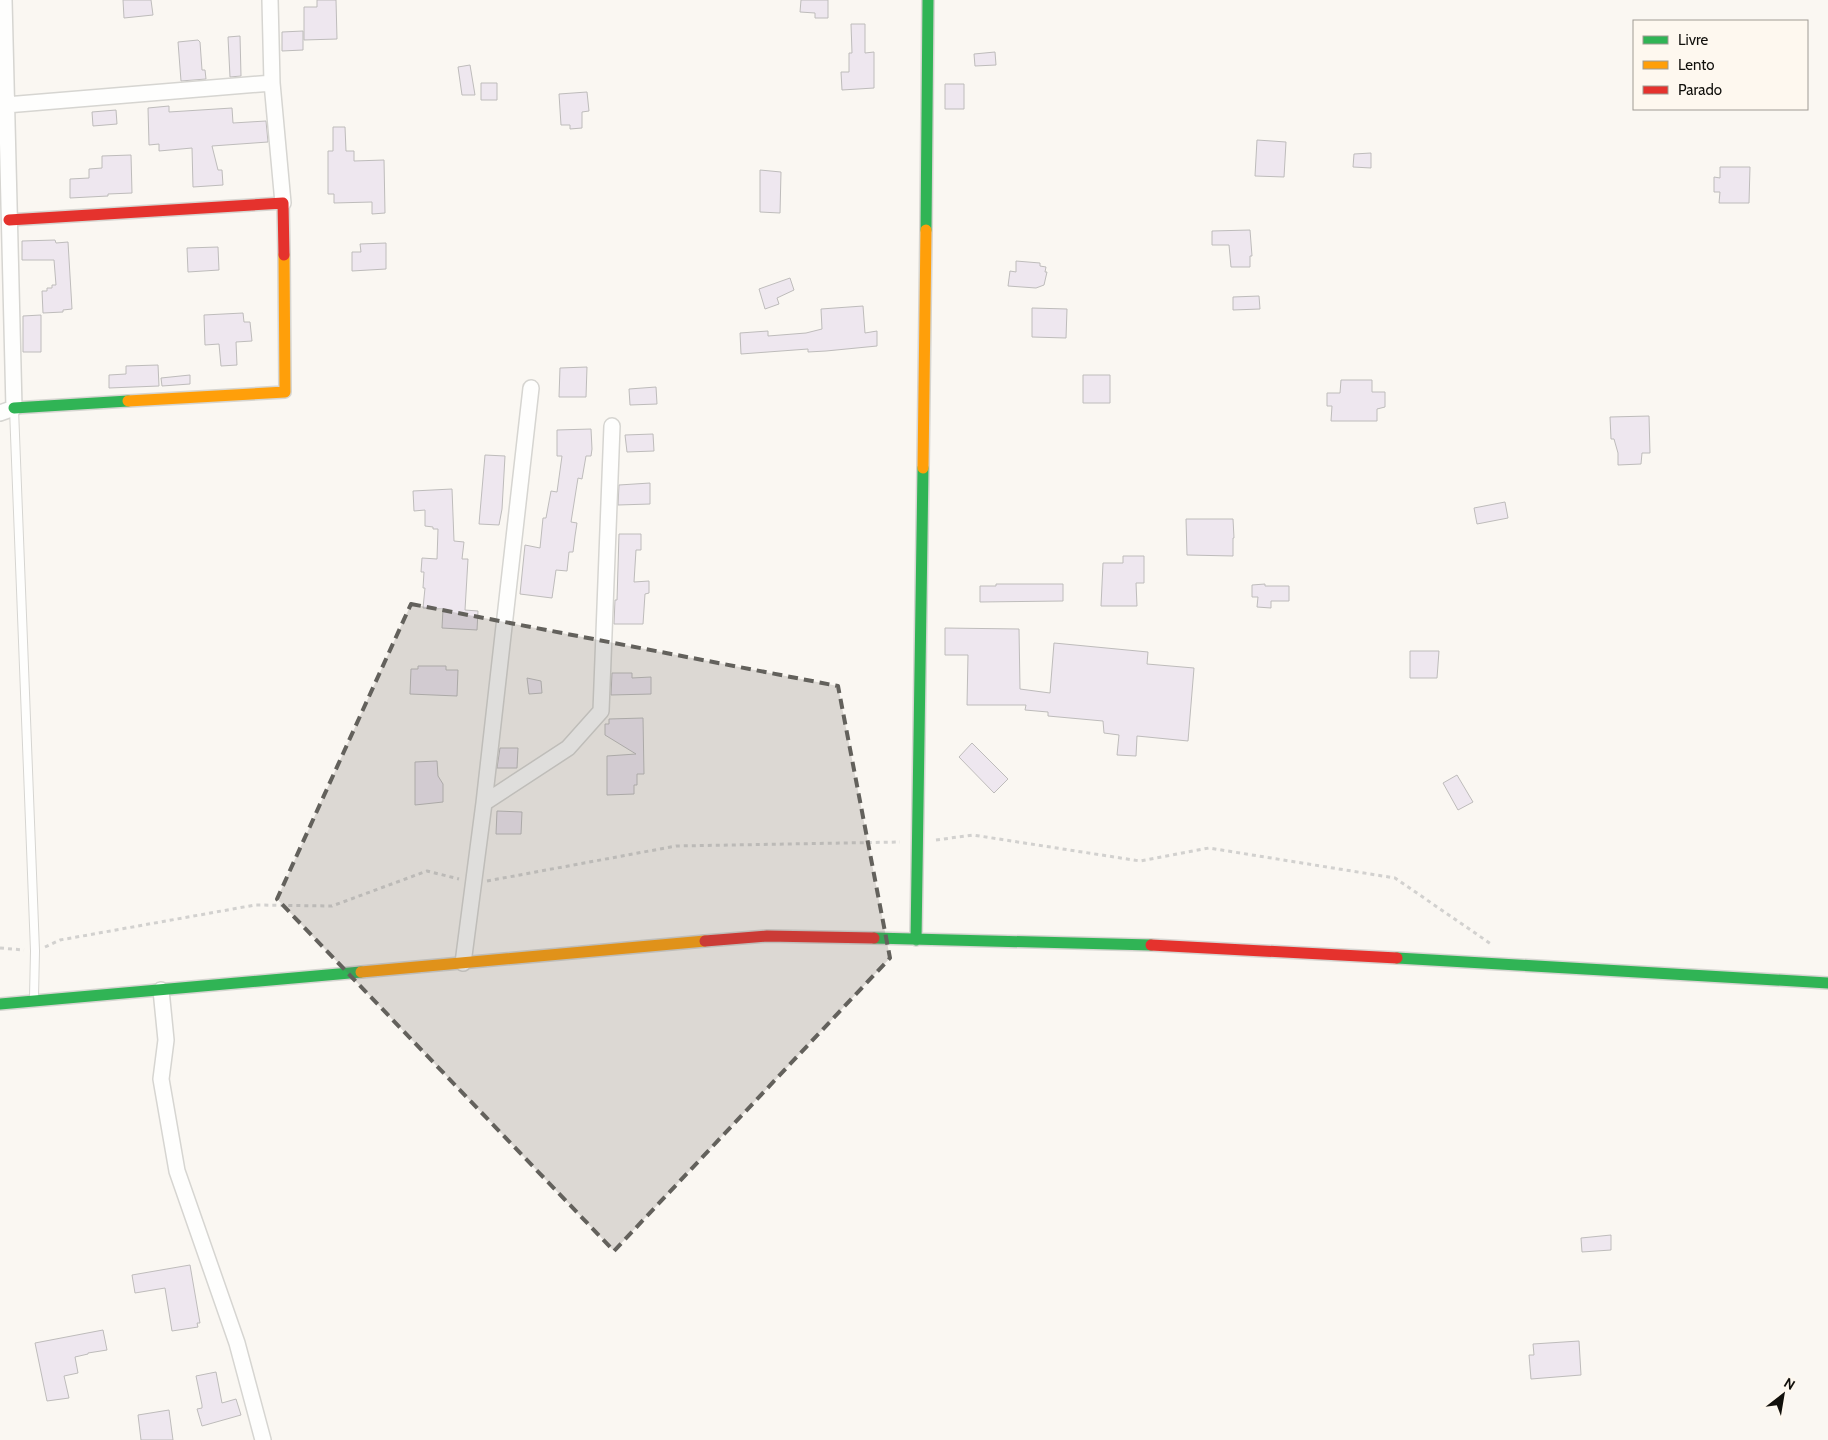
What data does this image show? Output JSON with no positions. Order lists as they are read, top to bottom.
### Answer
{
  "legend": ["Livre", "Lento", "Parado"],
  "north": "top right"
}
